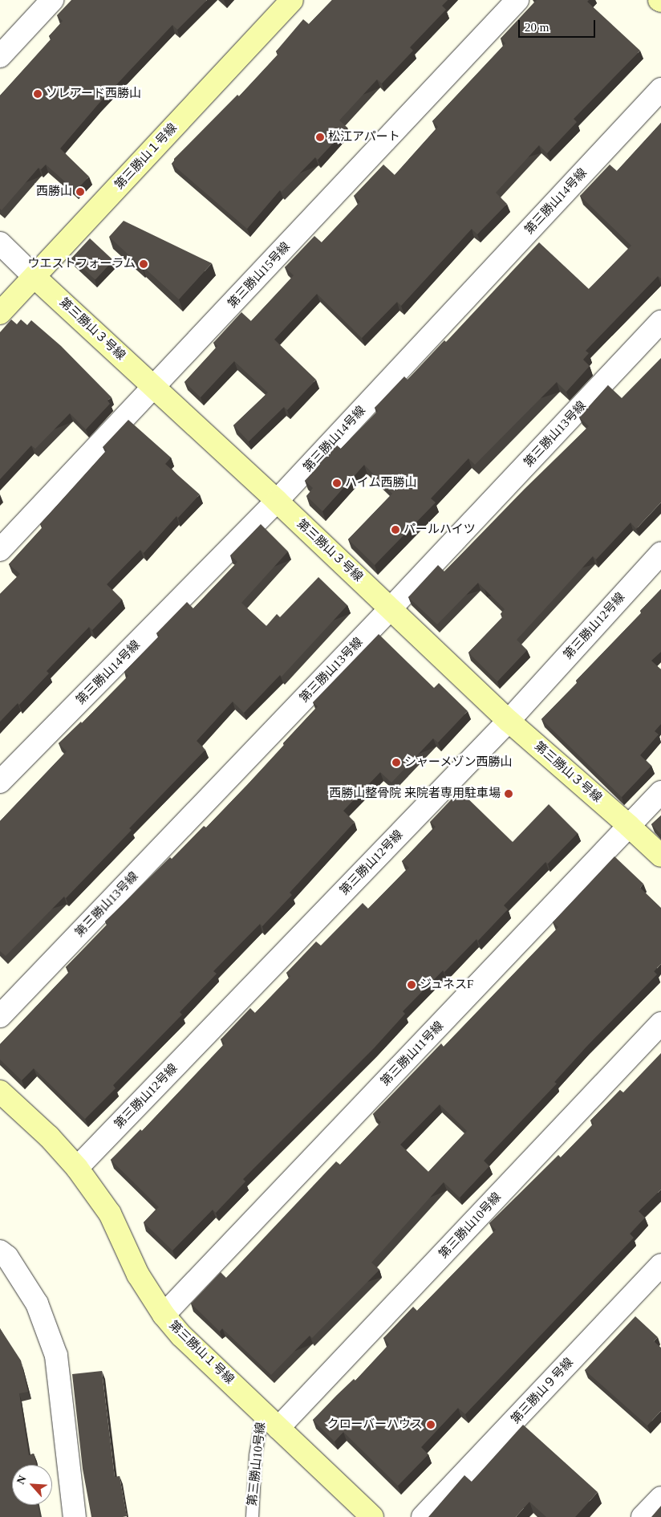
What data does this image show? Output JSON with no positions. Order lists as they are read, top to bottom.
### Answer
{
  "streets": {
    "street": [
      "第三勝山１号線",
      "第三勝山14号線",
      "第三勝山15号線",
      "第三勝山３号線",
      "第三勝山13号線",
      "第三勝山12号線",
      "第三勝山11号線",
      "第三勝山10号線",
      "第三勝山９号線"
    ]
  },
  "crossings": [
    ["第三勝山１号線", "第三勝山３号線"],
    ["第三勝山１号線", "第三勝山12号線"],
    ["第三勝山１号線", "第三勝山11号線"],
    ["第三勝山１号線", "第三勝山10号線"],
    ["第三勝山14号線", "第三勝山３号線"],
    ["第三勝山15号線", "第三勝山３号線"],
    ["第三勝山３号線", "第三勝山13号線"],
    ["第三勝山３号線", "第三勝山12号線"],
    ["第三勝山３号線", "第三勝山11号線"]
  ],
  "places": [
    "ソレアード西勝山",
    "松江アパート",
    "西勝山",
    "ウエストフォーラム",
    "ハイム西勝山",
    "パールハイツ",
    "シャーメゾン西勝山",
    "西勝山整骨院 来院者専用駐車場",
    "ジュネスF",
    "クローバーハウス"
  ],
  "scale_bar": "20 m",
  "north": "top left"
}
